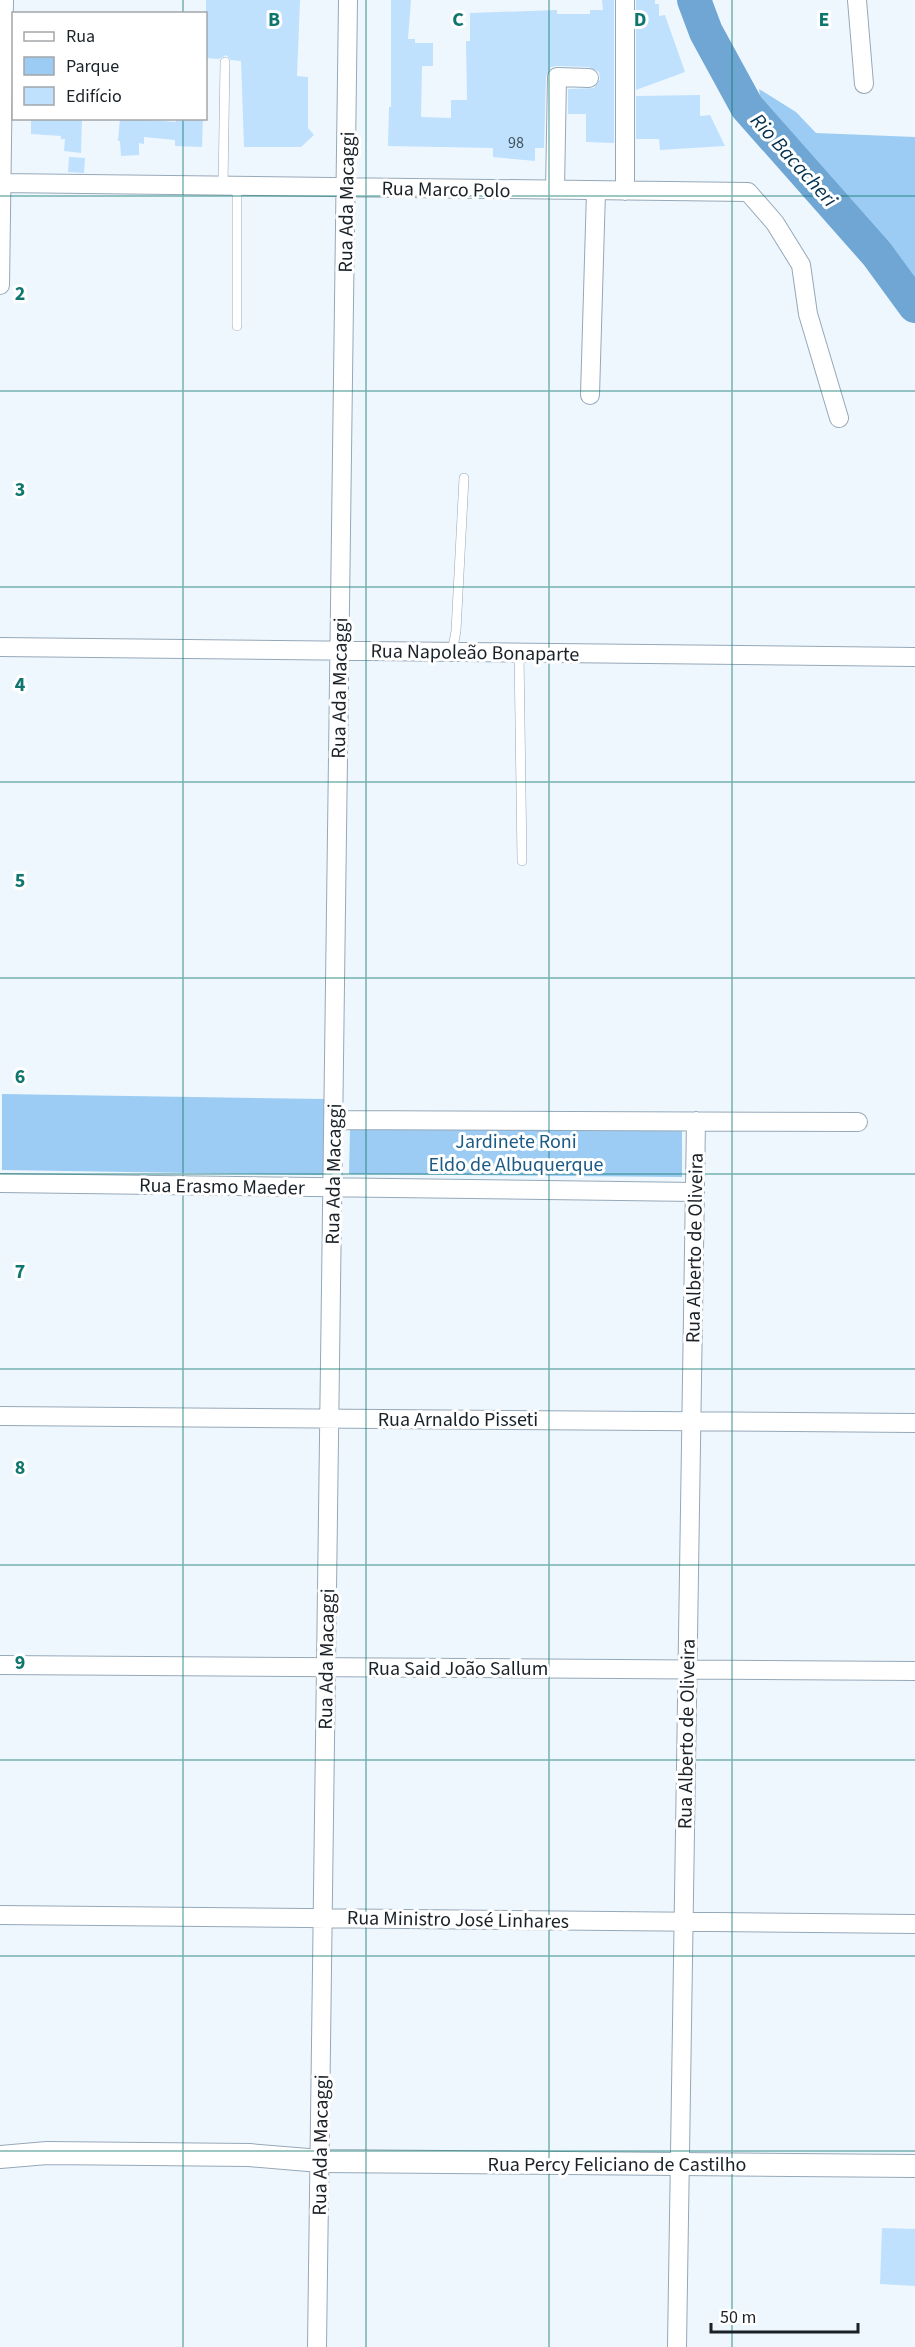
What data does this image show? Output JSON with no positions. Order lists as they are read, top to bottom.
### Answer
{
  "streets": {
    "street": [
      "Rua Marco Polo",
      "Rua Ada Macaggi",
      "Rua Napoleão Bonaparte",
      "Rua Erasmo Maeder",
      "Rua Alberto de Oliveira",
      "Rua Arnaldo Pisseti",
      "Rua Said João Sallum",
      "Rua Ministro José Linhares",
      "Rua Percy Feliciano de Castilho"
    ]
  },
  "crossings": [
    ["Rua Marco Polo", "Rua Ada Macaggi"],
    ["Rua Ada Macaggi", "Rua Napoleão Bonaparte"],
    ["Rua Ada Macaggi", "Rua Erasmo Maeder"],
    ["Rua Ada Macaggi", "Rua Arnaldo Pisseti"],
    ["Rua Ada Macaggi", "Rua Said João Sallum"],
    ["Rua Ada Macaggi", "Rua Ministro José Linhares"],
    ["Rua Ada Macaggi", "Rua Percy Feliciano de Castilho"],
    ["Rua Erasmo Maeder", "Rua Alberto de Oliveira"],
    ["Rua Alberto de Oliveira", "Rua Arnaldo Pisseti"],
    ["Rua Alberto de Oliveira", "Rua Said João Sallum"],
    ["Rua Alberto de Oliveira", "Rua Ministro José Linhares"],
    ["Rua Alberto de Oliveira", "Rua Percy Feliciano de Castilho"]
  ],
  "water": ["Rio Bacacheri"],
  "parks": ["Jardinete Roni Eldo de Albuquerque"],
  "house_numbers": ["98"],
  "legend": ["Rua", "Parque", "Edifício"],
  "scale_bar": "50 m",
  "grid": {
    "columns": [
      "B",
      "C",
      "D",
      "E"
    ],
    "rows": [
      "2",
      "3",
      "4",
      "5",
      "6",
      "7",
      "8",
      "9"
    ]
  }
}
